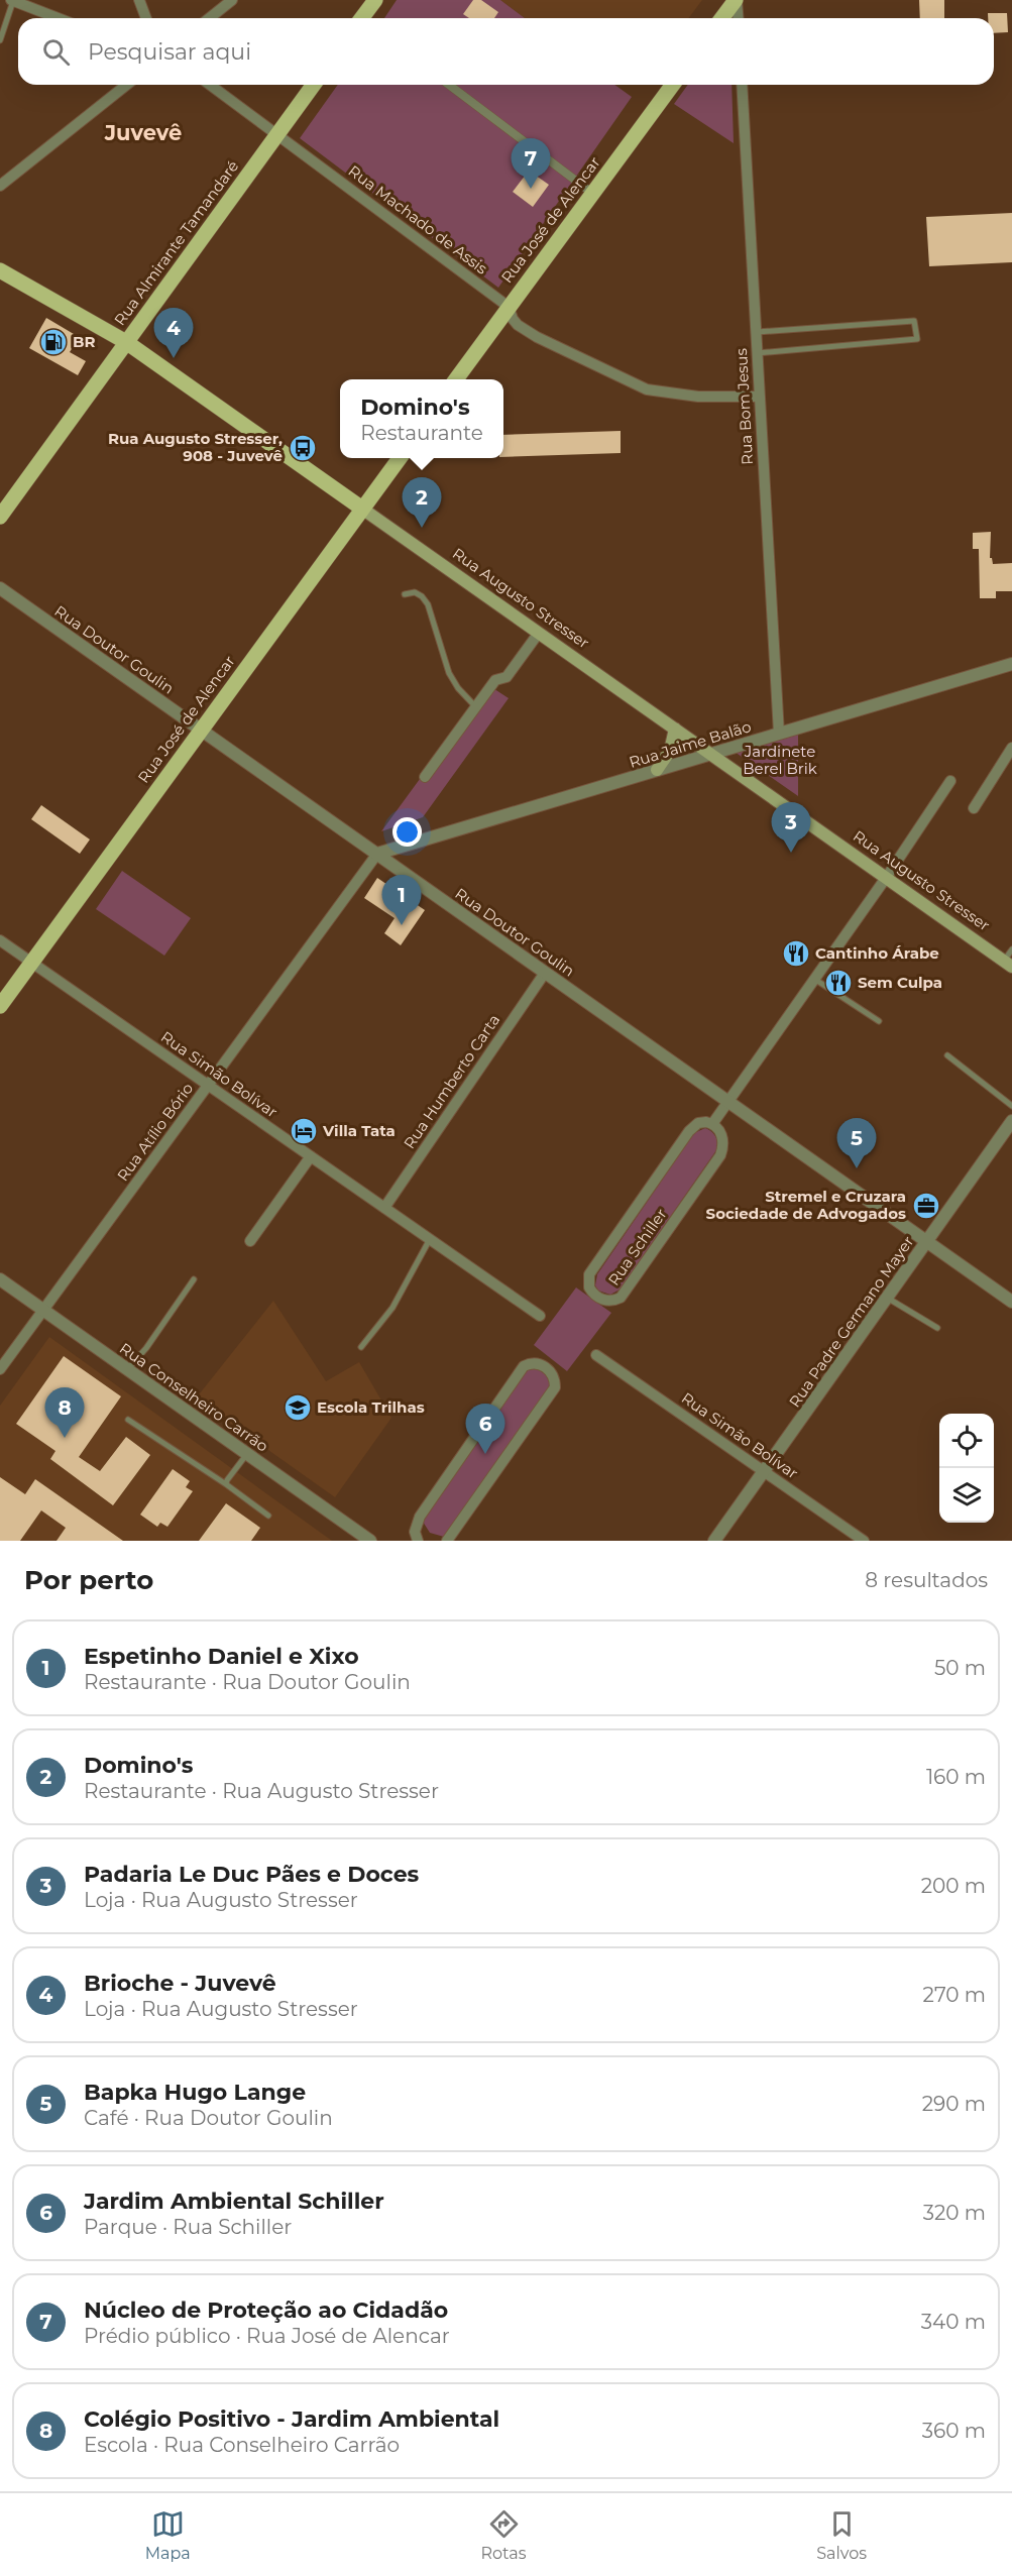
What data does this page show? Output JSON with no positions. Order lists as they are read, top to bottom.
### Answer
{
  "streets": {
    "main road": ["Rua José de Alencar", "Rua Almirante Tamandaré", "Rua Augusto Stresser"],
    "street": [
      "Rua Machado de Assis",
      "Rua Bom Jesus",
      "Rua Doutor Goulin",
      "Rua Jaime Balão",
      "Rua Simão Bolívar",
      "Rua Humberto Carta",
      "Rua Atílio Bório",
      "Rua Schiller",
      "Rua Padre Germano Mayer",
      "Rua Conselheiro Carrão"
    ]
  },
  "crossings": [
    ["Rua Machado de Assis", "Rua José de Alencar"],
    ["Rua Machado de Assis", "Rua Almirante Tamandaré"],
    ["Rua Machado de Assis", "Rua Bom Jesus"],
    ["Rua José de Alencar", "Rua Augusto Stresser"],
    ["Rua José de Alencar", "Rua Doutor Goulin"],
    ["Rua José de Alencar", "Rua Simão Bolívar"],
    ["Rua Almirante Tamandaré", "Rua Augusto Stresser"],
    ["Rua Bom Jesus", "Rua Jaime Balão"],
    ["Rua Augusto Stresser", "Rua Jaime Balão"],
    ["Rua Doutor Goulin", "Rua Jaime Balão"],
    ["Rua Doutor Goulin", "Rua Humberto Carta"],
    ["Rua Doutor Goulin", "Rua Atílio Bório"],
    ["Rua Doutor Goulin", "Rua Padre Germano Mayer"],
    ["Rua Jaime Balão", "Rua Atílio Bório"],
    ["Rua Simão Bolívar", "Rua Humberto Carta"],
    ["Rua Simão Bolívar", "Rua Atílio Bório"],
    ["Rua Simão Bolívar", "Rua Padre Germano Mayer"],
    ["Rua Atílio Bório", "Rua Conselheiro Carrão"]
  ],
  "districts": ["Juvevê"],
  "parks": ["Jardinete Berel Brik"],
  "places": {
    "fuel station": ["BR"],
    "bus stop": ["Rua Augusto Stresser, 908 - Juvevê"],
    "restaurant": ["Cantinho Árabe", "Sem Culpa"],
    "hotel": ["Villa Tata"],
    "office": ["Stremel e Cruzara Sociedade de Advogados"],
    "school or university": ["Escola Trilhas"]
  },
  "page": {
    "search": "Pesquisar aqui",
    "pins": [
      "7",
      "4",
      "2",
      "3",
      "1",
      "5",
      "8",
      "6"
    ],
    "popup": ["Domino's", "Restaurante"],
    "heading": ["Por perto", "8 resultados"],
    "list": [
      {
        "mark": "1",
        "name": "Espetinho Daniel e Xixo",
        "note": "Restaurante · Rua Doutor Goulin",
        "value": "50 m"
      },
      {
        "mark": "2",
        "name": "Domino's",
        "note": "Restaurante · Rua Augusto Stresser",
        "value": "160 m"
      },
      {
        "mark": "3",
        "name": "Padaria Le Duc Pães e Doces",
        "note": "Loja · Rua Augusto Stresser",
        "value": "200 m"
      },
      {
        "mark": "4",
        "name": "Brioche - Juvevê",
        "note": "Loja · Rua Augusto Stresser",
        "value": "270 m"
      },
      {
        "mark": "5",
        "name": "Bapka Hugo Lange",
        "note": "Café · Rua Doutor Goulin",
        "value": "290 m"
      },
      {
        "mark": "6",
        "name": "Jardim Ambiental Schiller",
        "note": "Parque · Rua Schiller",
        "value": "320 m"
      },
      {
        "mark": "7",
        "name": "Núcleo de Proteção ao Cidadão",
        "note": "Prédio público · Rua José de Alencar",
        "value": "340 m"
      },
      {
        "mark": "8",
        "name": "Colégio Positivo - Jardim Ambiental",
        "note": "Escola · Rua Conselheiro Carrão",
        "value": "360 m"
      }
    ],
    "nav": ["Mapa", "Rotas", "Salvos"]
  }
}
